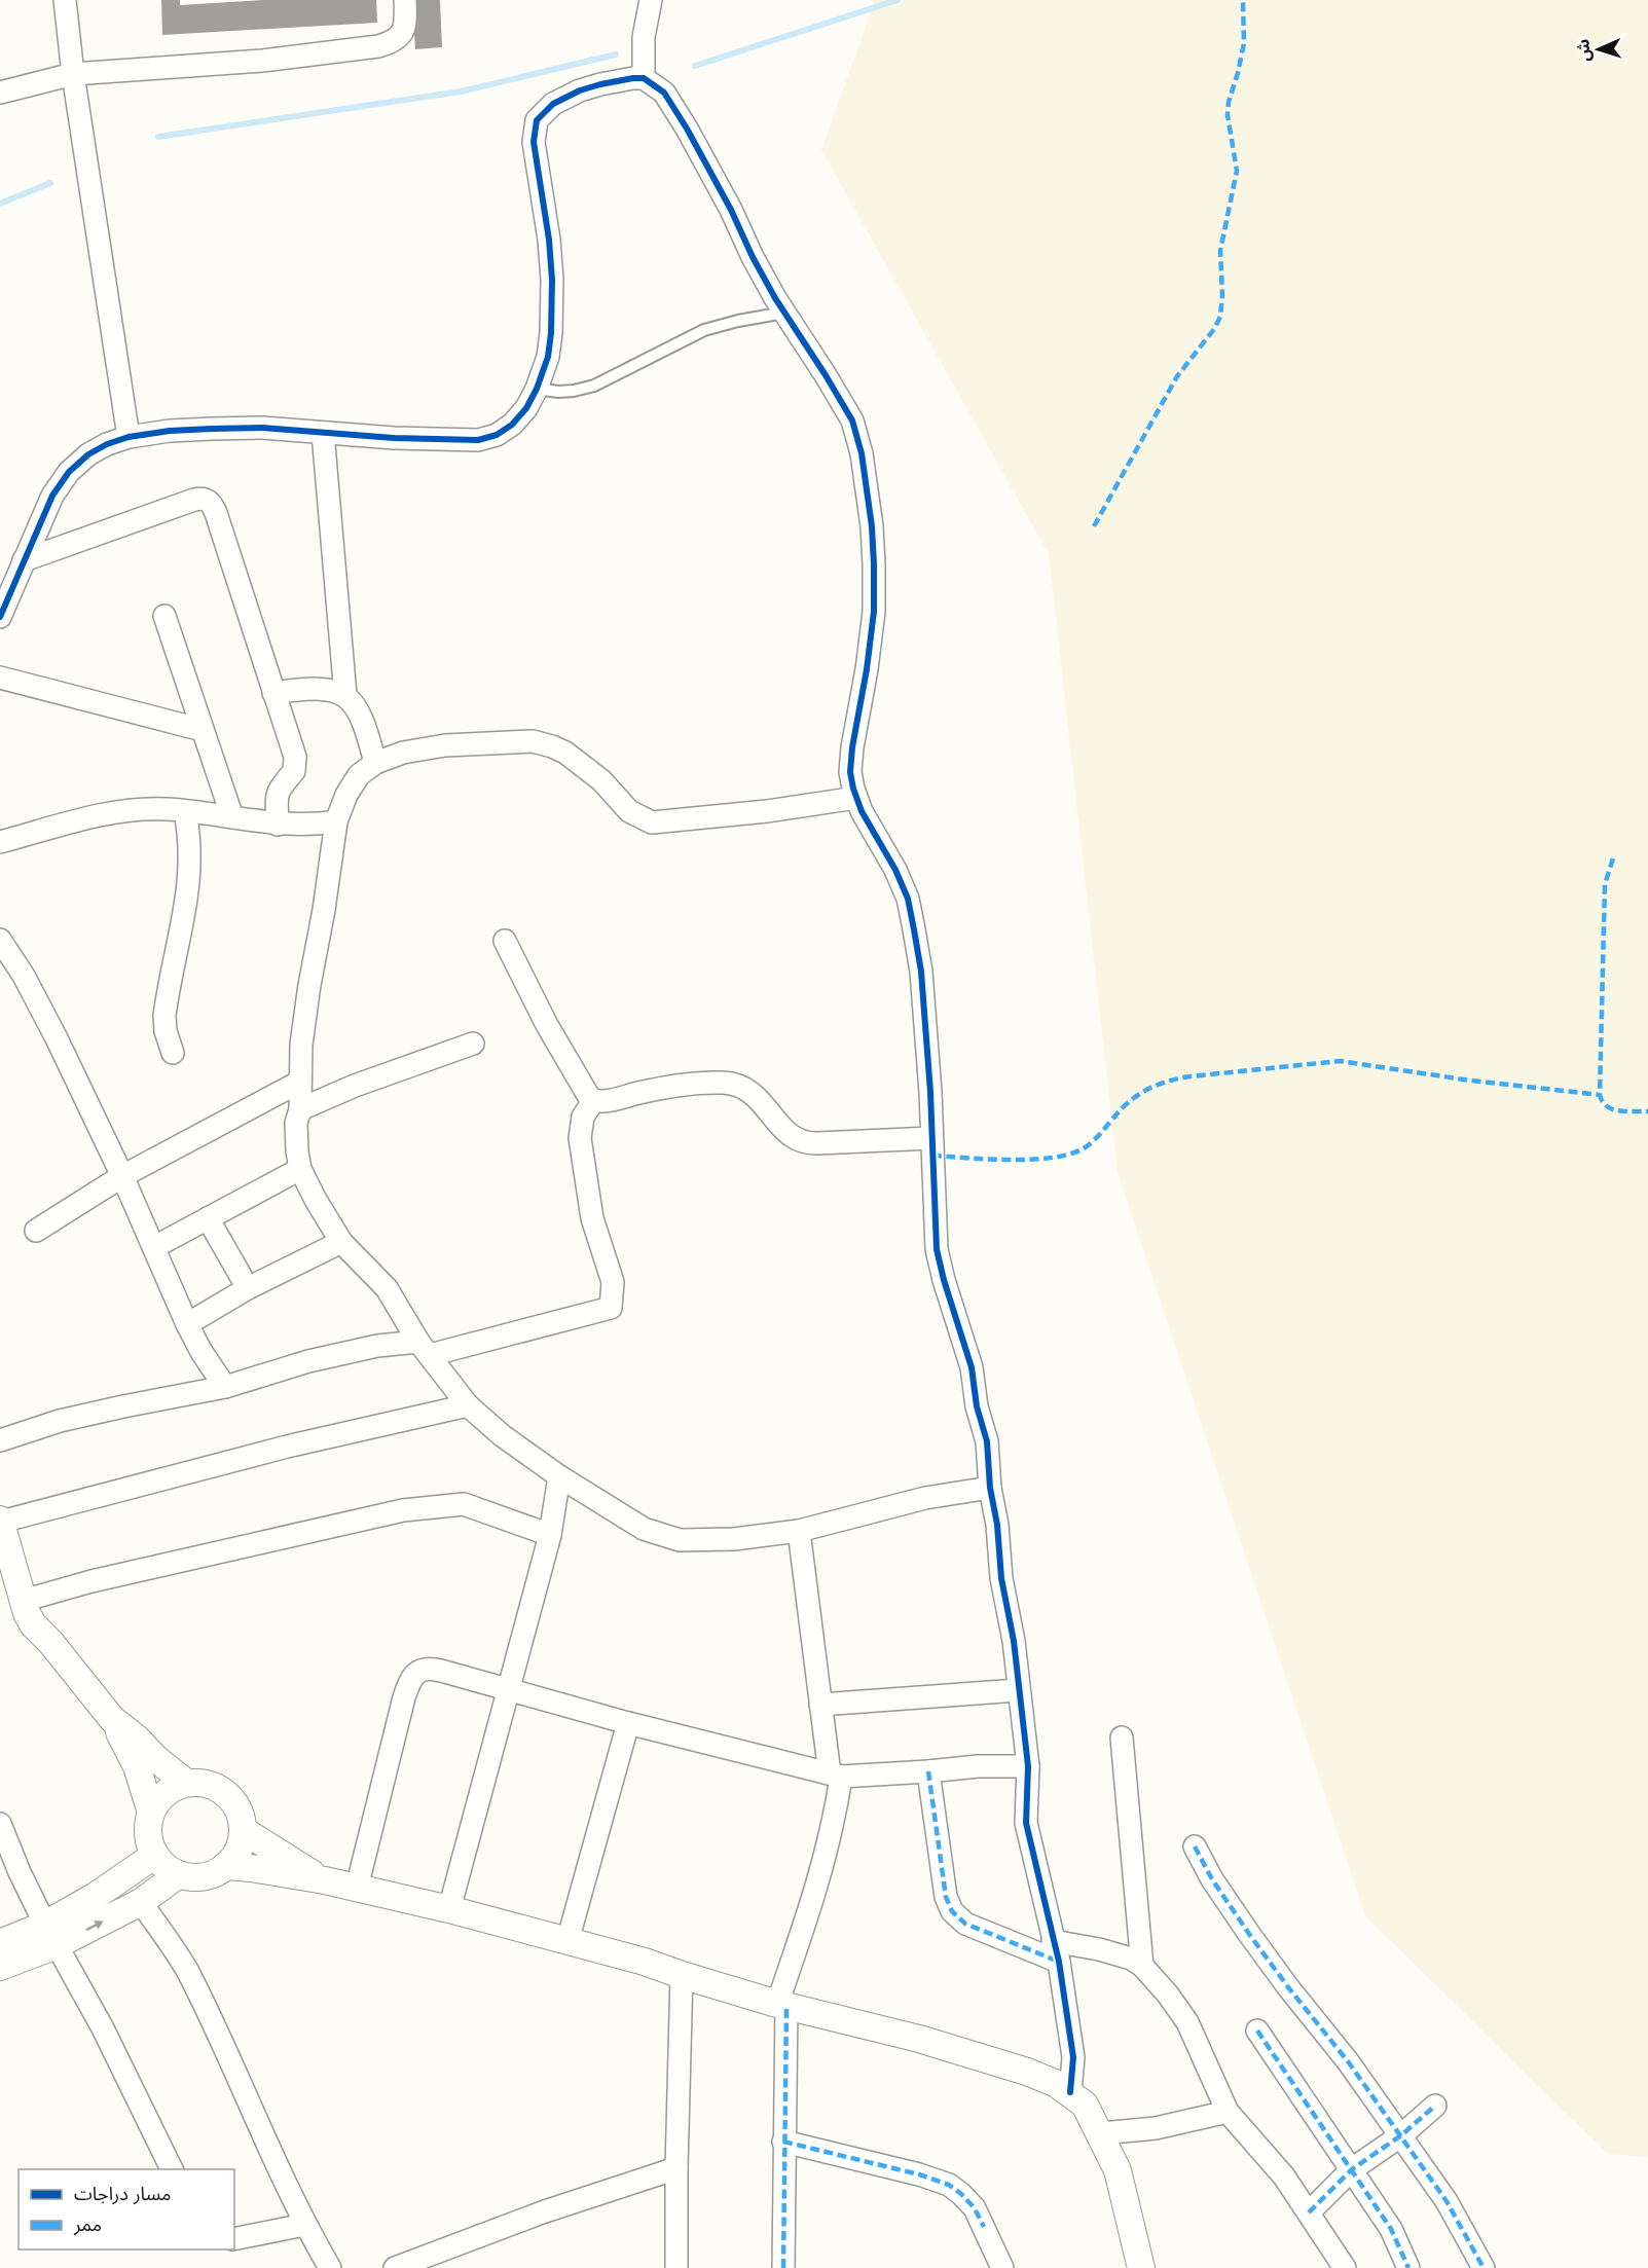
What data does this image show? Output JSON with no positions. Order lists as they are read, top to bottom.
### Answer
{
  "legend": ["مسار دراجات", "ممر"],
  "north": "left"
}
